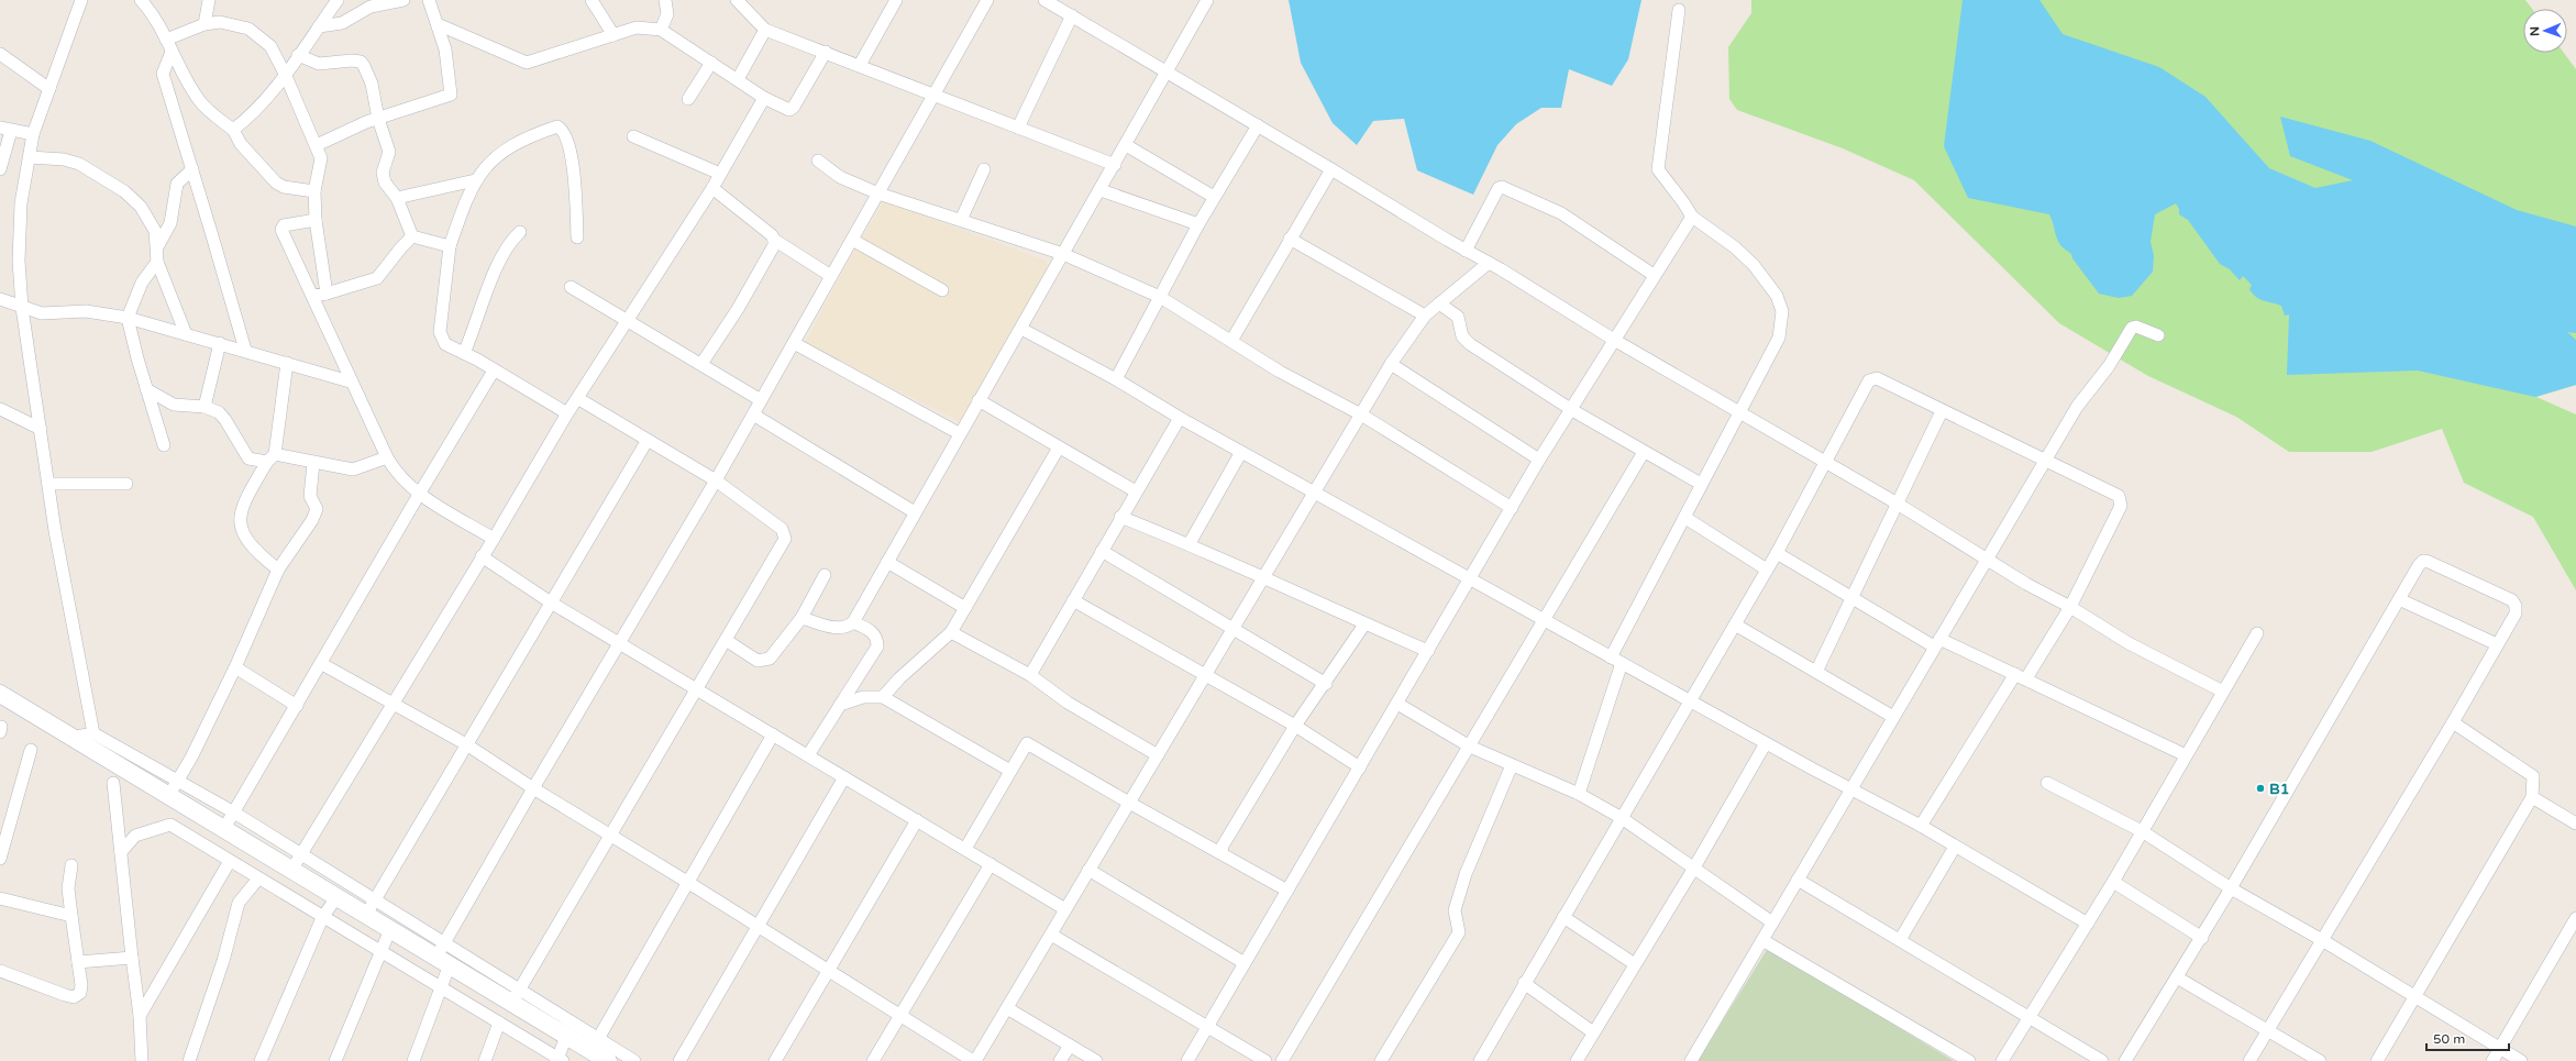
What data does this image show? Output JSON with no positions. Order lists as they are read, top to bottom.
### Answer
{
  "places": ["B1"],
  "scale_bar": "50 m",
  "north": "left"
}
